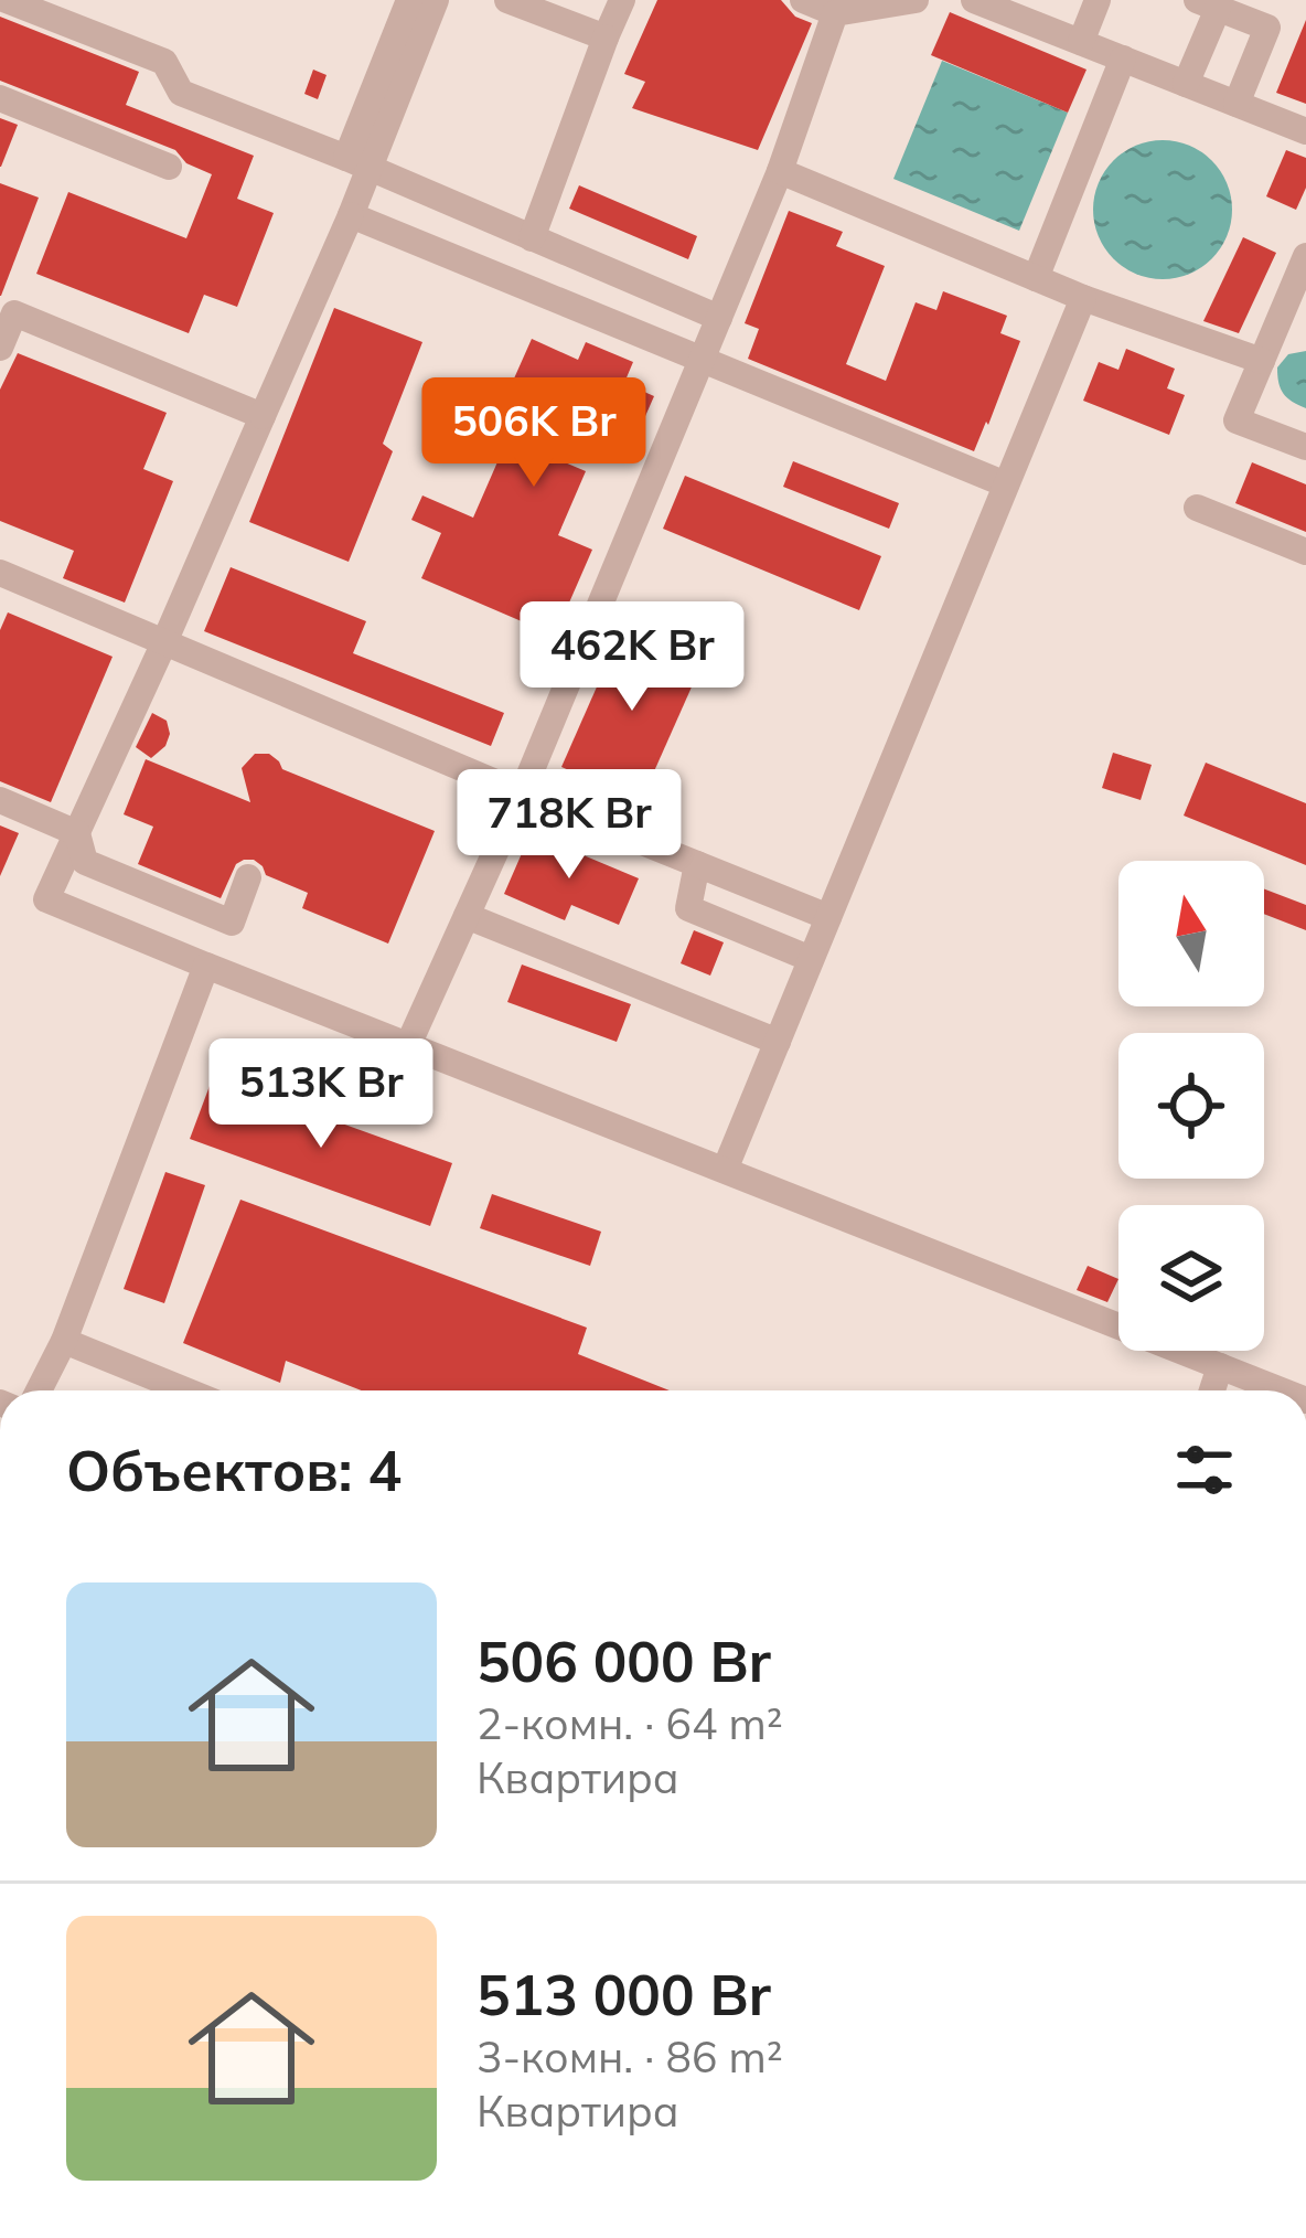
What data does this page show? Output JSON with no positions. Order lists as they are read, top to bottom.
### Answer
{
  "north": "top",
  "page": {
    "price": [
      "506K Br",
      "462K Br",
      "718K Br",
      "513K Br"
    ],
    "heading": "Объектов: 4",
    "list": [
      {
        "name": "506 000 Br",
        "note": "2-комн. · 64 m² · Квартира"
      },
      {
        "name": "513 000 Br",
        "note": "3-комн. · 86 m² · Квартира"
      }
    ]
  }
}
